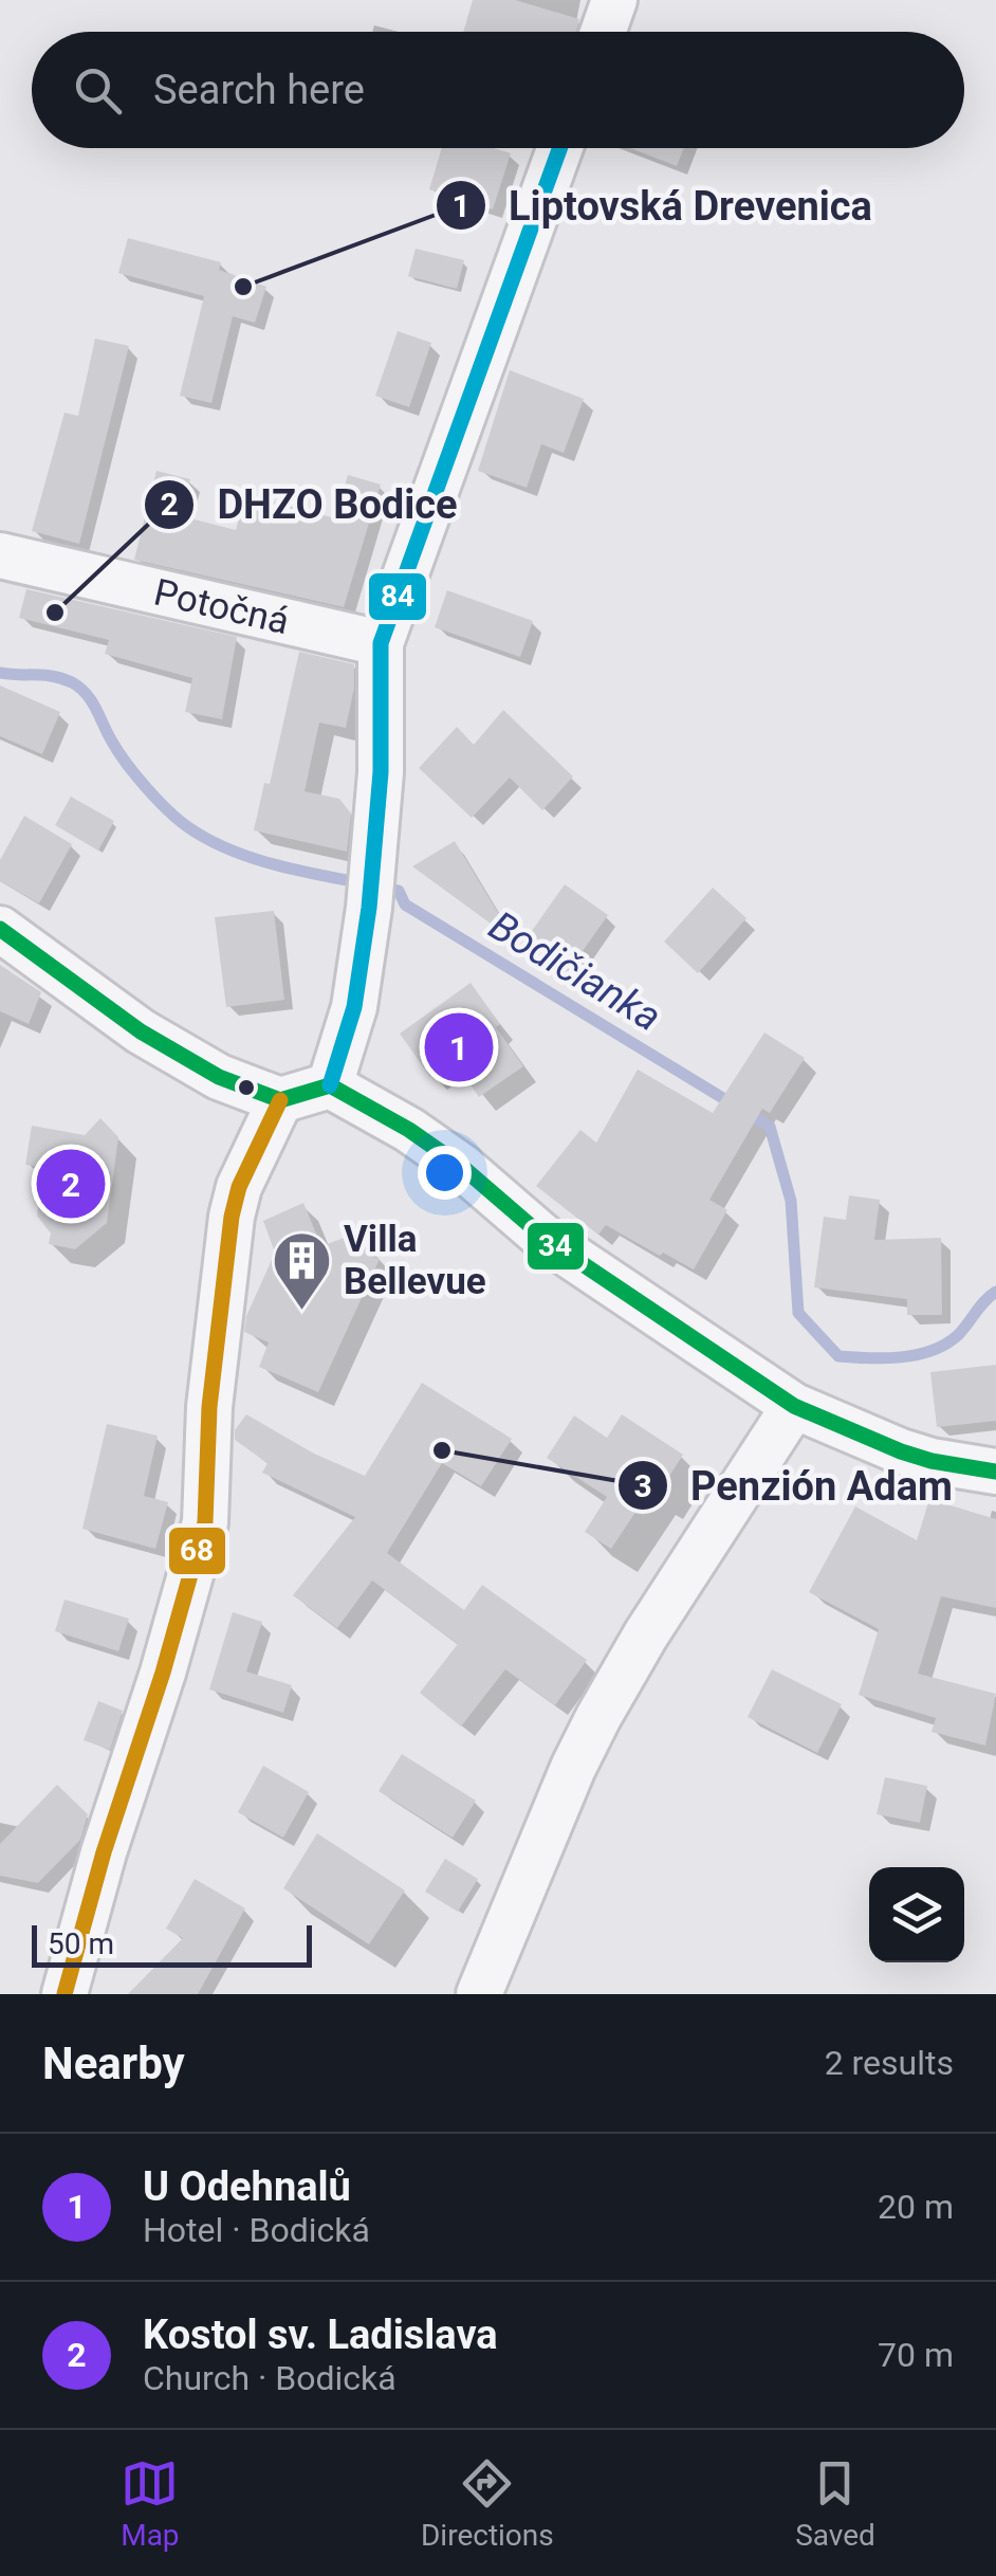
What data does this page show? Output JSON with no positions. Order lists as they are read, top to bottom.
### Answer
{
  "streets": {
    "street": ["Potočná"]
  },
  "water": ["Bodičianka"],
  "places": {
    "other": ["Liptovská Drevenica", "DHZO Bodice", "Penzión Adam"],
    "building": ["Villa Bellevue"]
  },
  "lines": ["transit line 84", "transit line 34", "transit line 68"],
  "scale_bar": "50 m",
  "page": {
    "search": "Search here",
    "pins": ["1", "2"],
    "scale": "50 m",
    "heading": ["Nearby", "2 results"],
    "list": [
      {
        "mark": "1",
        "name": "U Odehnalů",
        "note": "Hotel · Bodická",
        "value": "20 m"
      },
      {
        "mark": "2",
        "name": "Kostol sv. Ladislava",
        "note": "Church · Bodická",
        "value": "70 m"
      }
    ],
    "nav": ["Map", "Directions", "Saved"]
  }
}
